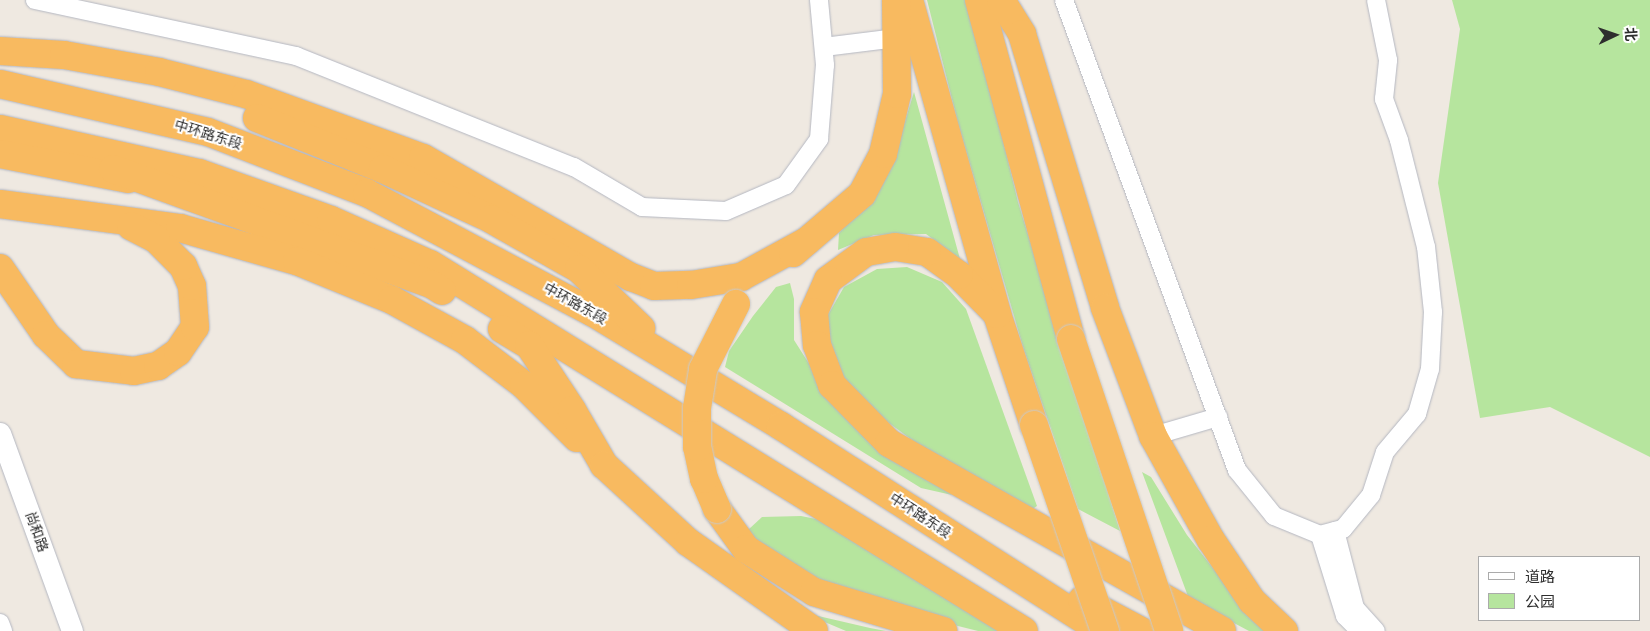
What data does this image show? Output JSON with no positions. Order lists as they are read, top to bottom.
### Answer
{
  "streets": {
    "highway": ["中环路东段"],
    "street": ["尚和路"]
  },
  "legend": ["道路", "公园"],
  "north": "right"
}
